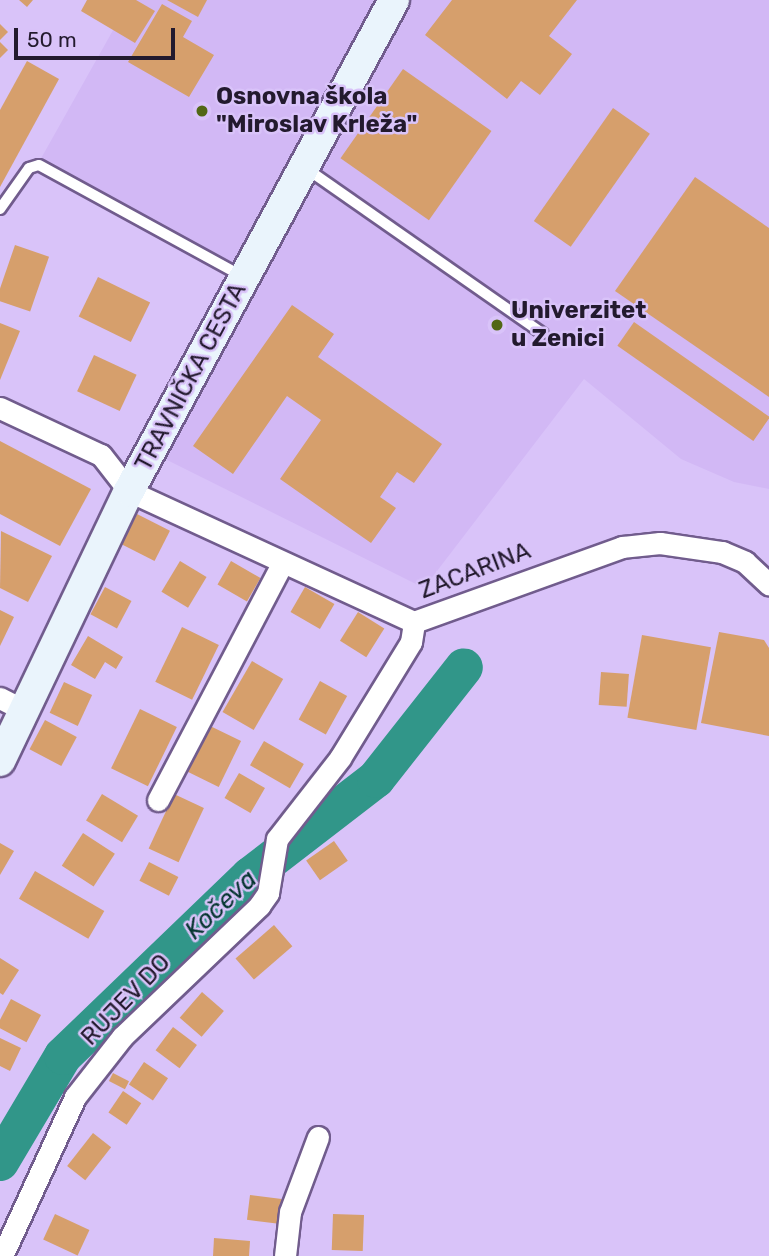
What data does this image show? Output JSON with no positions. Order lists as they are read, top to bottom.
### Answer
{
  "streets": {
    "main road": ["TRAVNIČKA CESTA"],
    "street": ["ZACARINA", "RUJEV DO"]
  },
  "crossings": [
    ["TRAVNIČKA CESTA", "ZACARINA"],
    ["ZACARINA", "RUJEV DO"]
  ],
  "water": ["Kočeva"],
  "places": ["Osnovna škola \"Miroslav Krleža\"", "Univerzitet u Zenici"],
  "scale_bar": "50 m"
}
